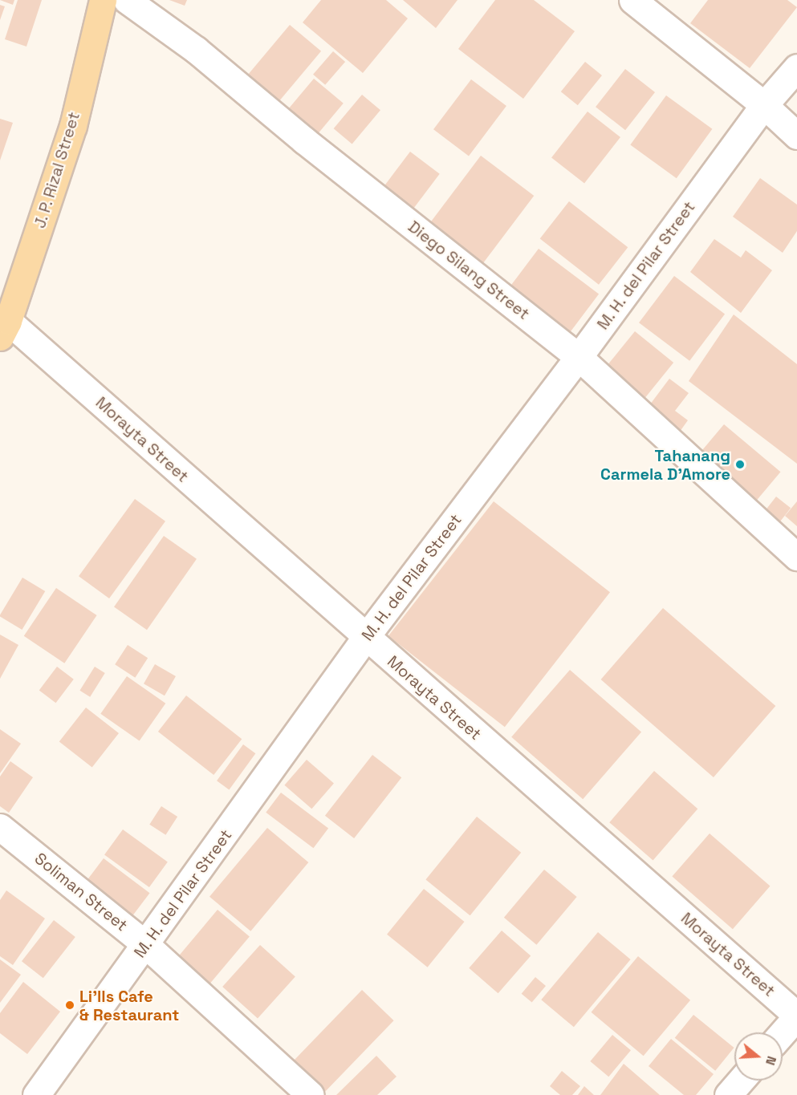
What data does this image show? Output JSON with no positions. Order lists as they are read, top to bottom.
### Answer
{
  "streets": {
    "main road": ["J. P. Rizal Street"],
    "street": [
      "M. H. del Pilar Street",
      "Diego Silang Street",
      "Morayta Street",
      "Soliman Street"
    ]
  },
  "crossings": [
    ["J. P. Rizal Street", "Morayta Street"],
    ["M. H. del Pilar Street", "Diego Silang Street"],
    ["M. H. del Pilar Street", "Morayta Street"],
    ["M. H. del Pilar Street", "Soliman Street"]
  ],
  "places": ["Tahanang Carmela D'Amore", "Li'lls Cafe & Restaurant"],
  "north": "right"
}
